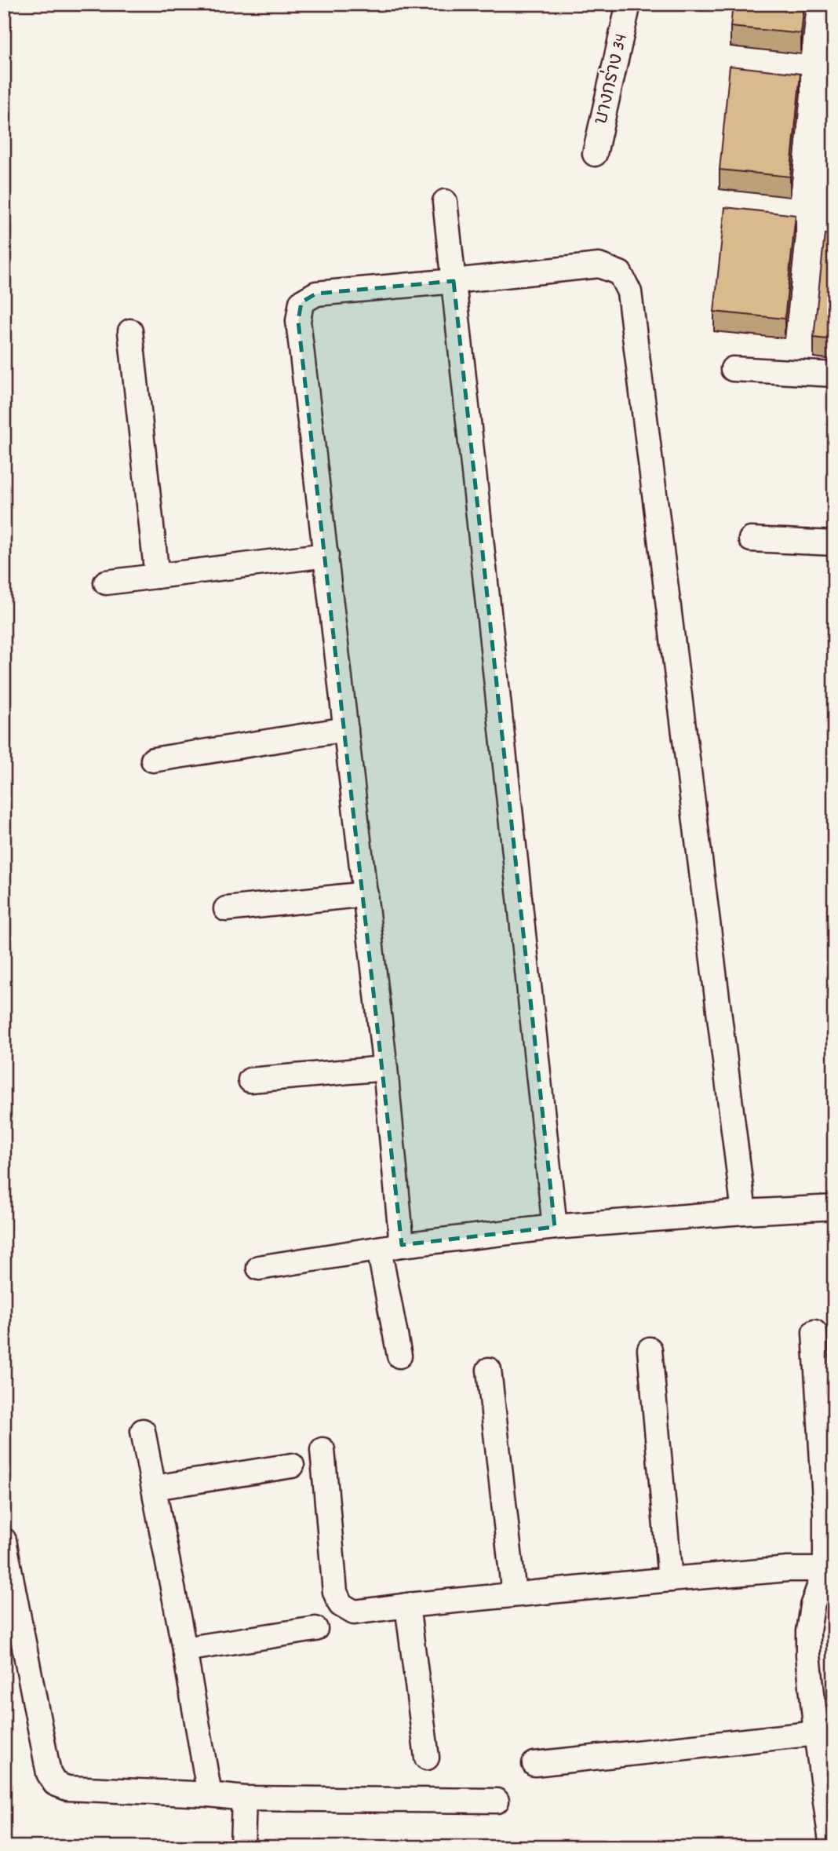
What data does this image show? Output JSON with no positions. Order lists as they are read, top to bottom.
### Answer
{
  "streets": {
    "street": ["บางกร่าง 34"]
  }
}
